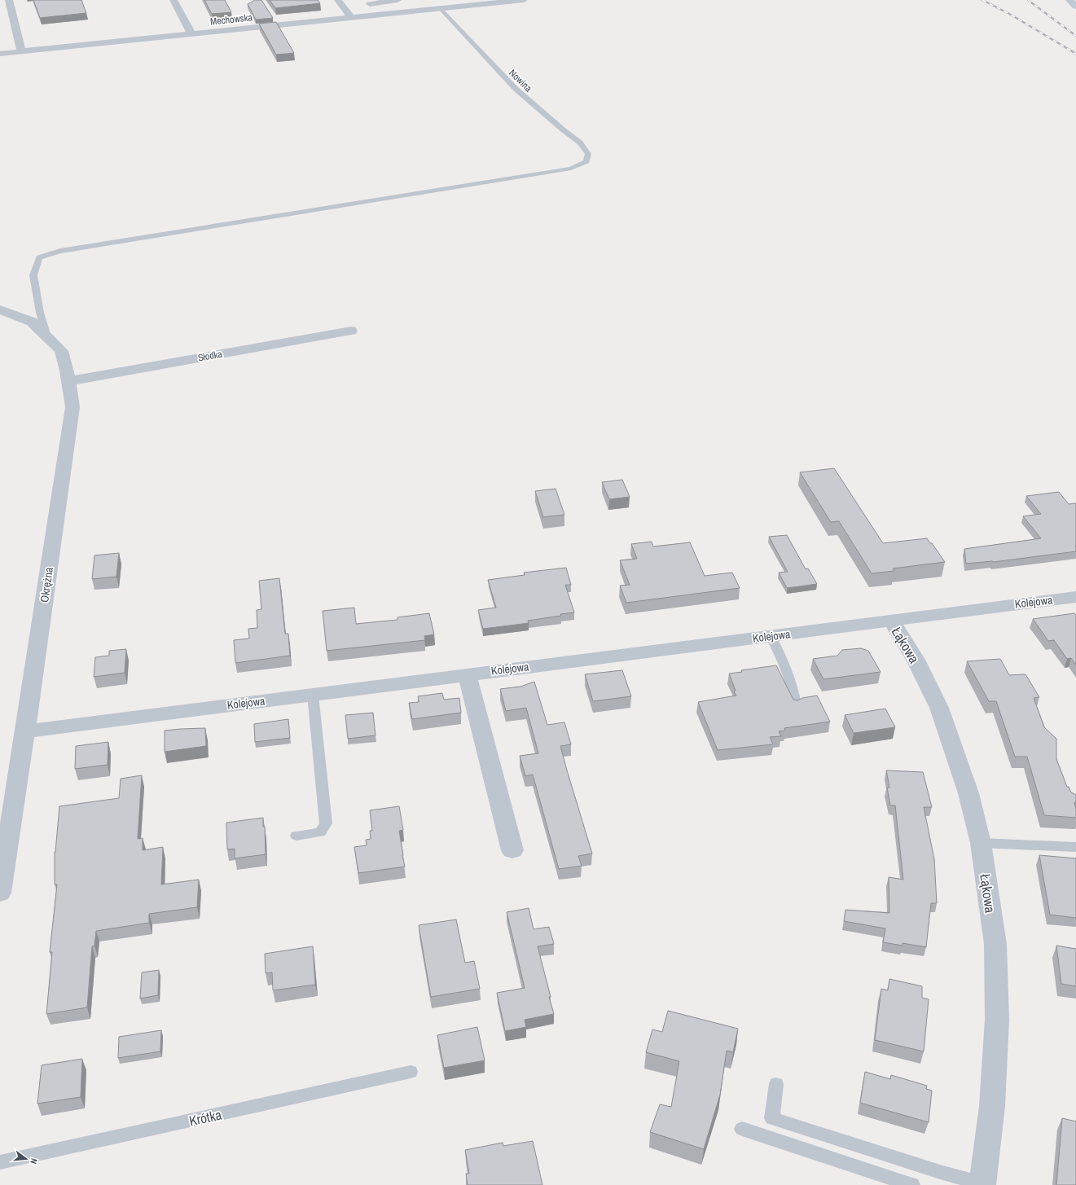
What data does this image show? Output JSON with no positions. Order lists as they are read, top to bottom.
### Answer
{
  "streets": {
    "street": [
      "Mechowska",
      "Słodka",
      "Okrężna",
      "Kolejowa",
      "Łąkowa"
    ],
    "lane": ["Nowina", "Krótka"]
  },
  "crossings": [
    ["Mechowska", "Nowina"],
    ["Nowina", "Okrężna"],
    ["Słodka", "Okrężna"],
    ["Okrężna", "Kolejowa"],
    ["Kolejowa", "Łąkowa"]
  ],
  "north": "right"
}
